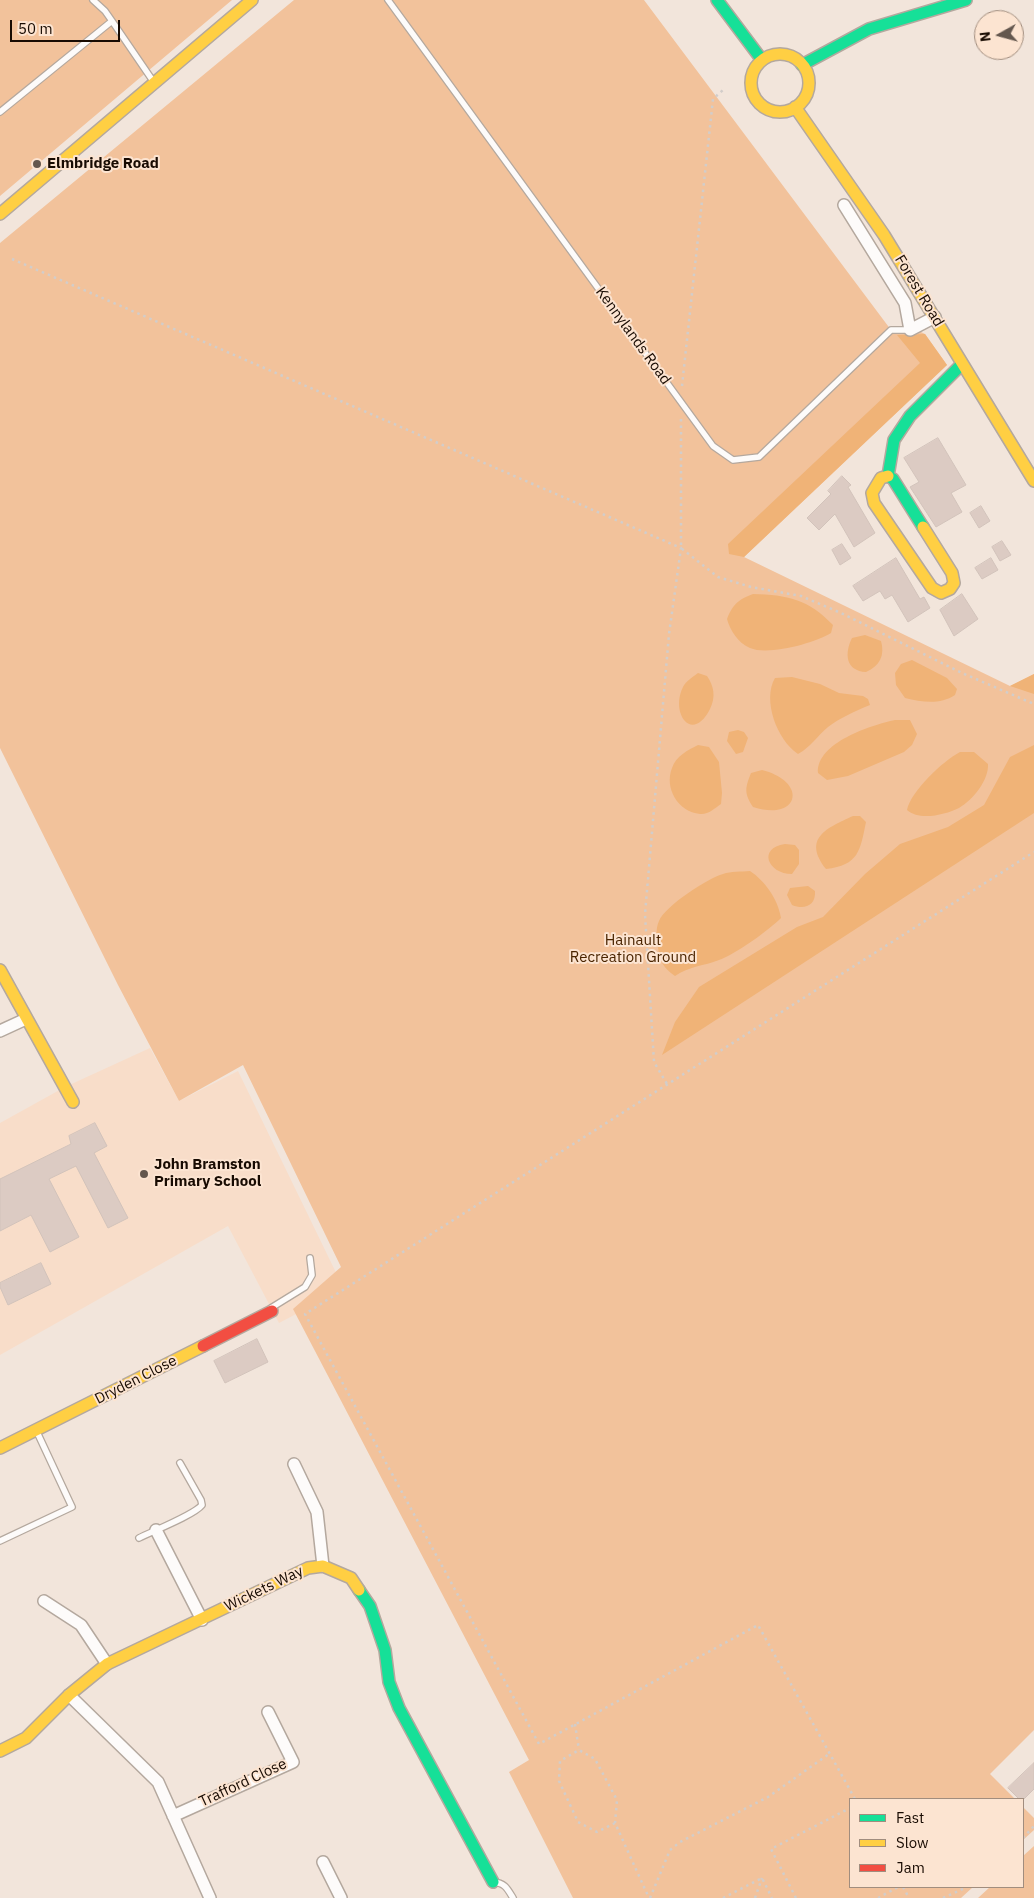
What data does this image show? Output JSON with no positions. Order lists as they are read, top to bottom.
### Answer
{
  "streets": {
    "street": [
      "Forest Road",
      "Kennylands Road",
      "Dryden Close",
      "Wickets Way",
      "Trafford Close"
    ]
  },
  "crossings": [
    ["Forest Road", "Kennylands Road"]
  ],
  "parks": ["Hainault Recreation Ground"],
  "places": ["Elmbridge Road", "John Bramston Primary School"],
  "legend": ["Fast", "Slow", "Jam"],
  "scale_bar": "50 m",
  "north": "left"
}
